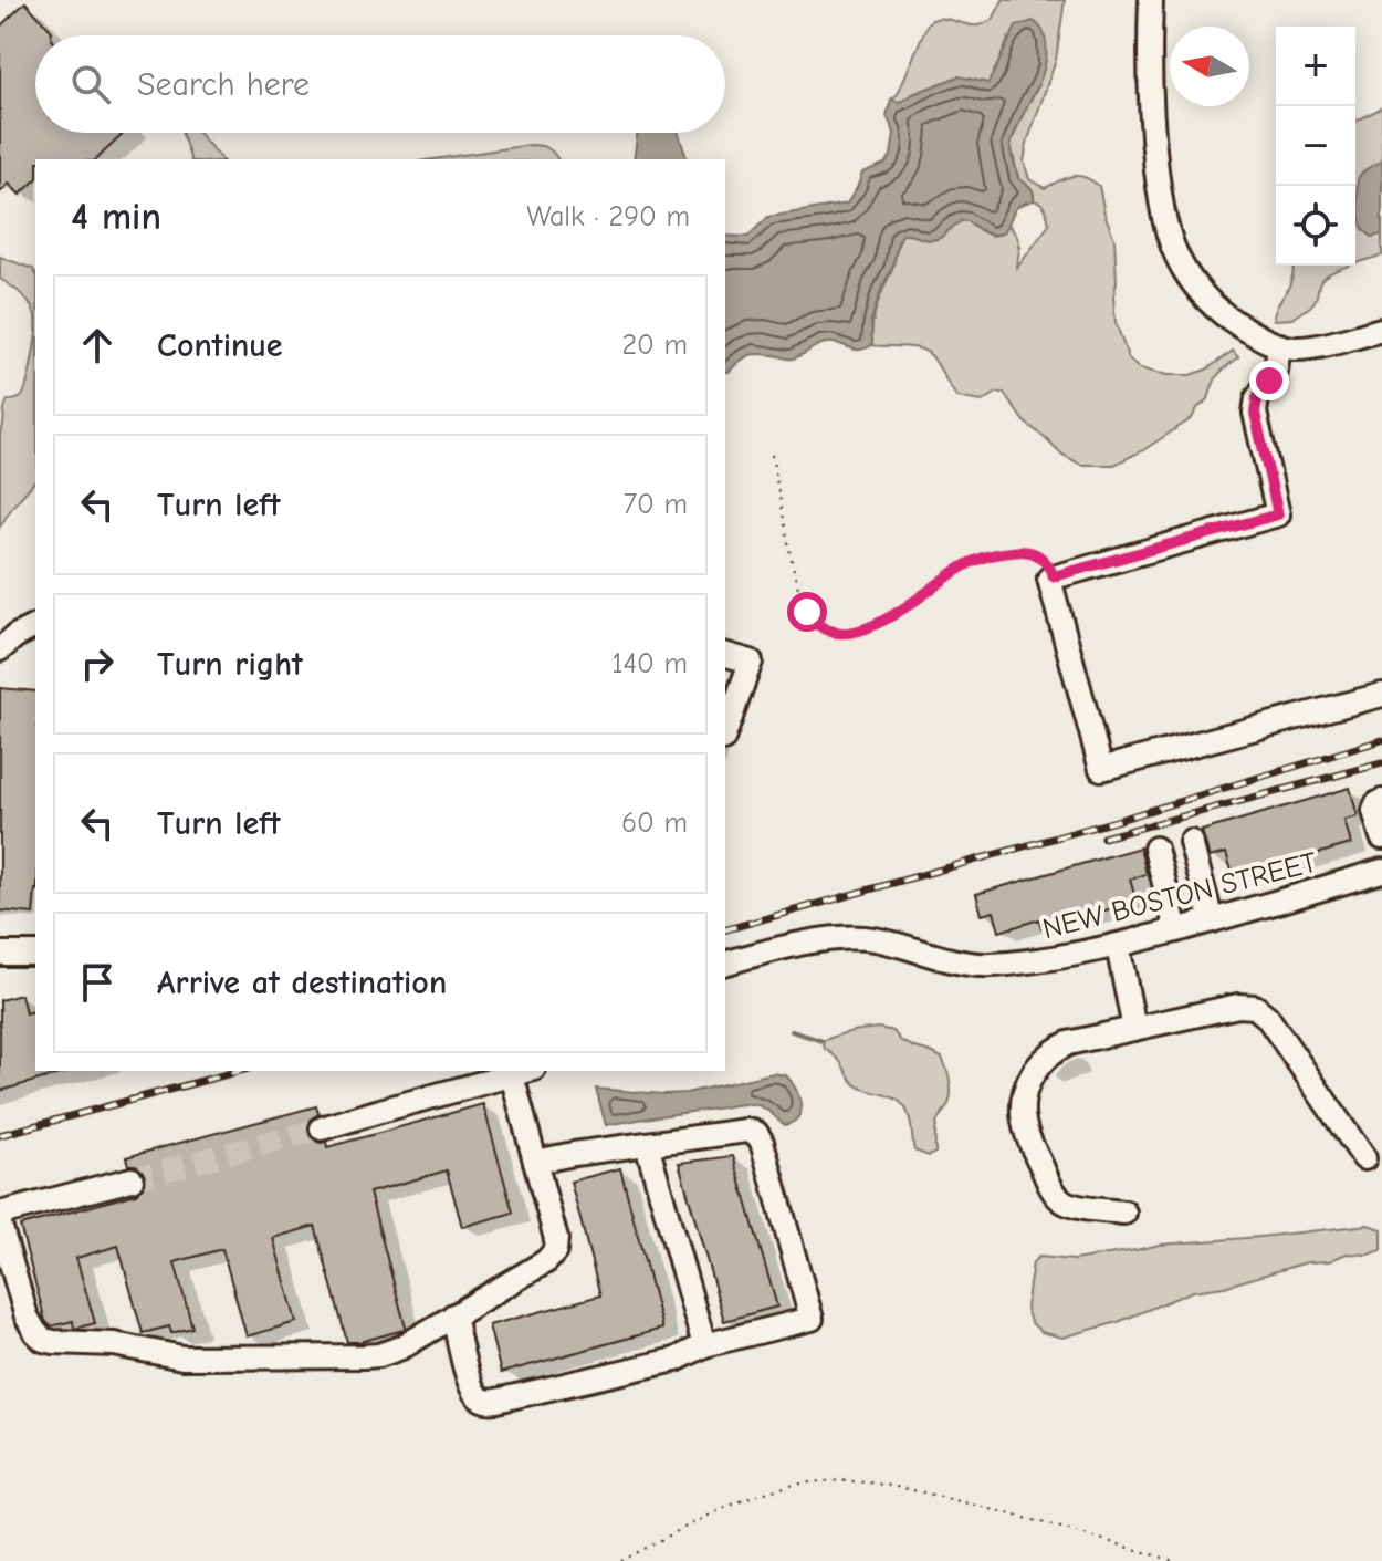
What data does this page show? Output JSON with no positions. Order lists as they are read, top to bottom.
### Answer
{
  "streets": {
    "street": ["NEW BOSTON STREET"]
  },
  "north": "left",
  "page": {
    "map_buttons": ["+", "−"],
    "search": "Search here",
    "heading": ["4 min", "Walk · 290 m"],
    "list": [
      ["Continue", "20 m"],
      ["Turn left", "70 m"],
      ["Turn right", "140 m"],
      ["Turn left", "60 m"],
      "Arrive at destination"
    ]
  }
}
